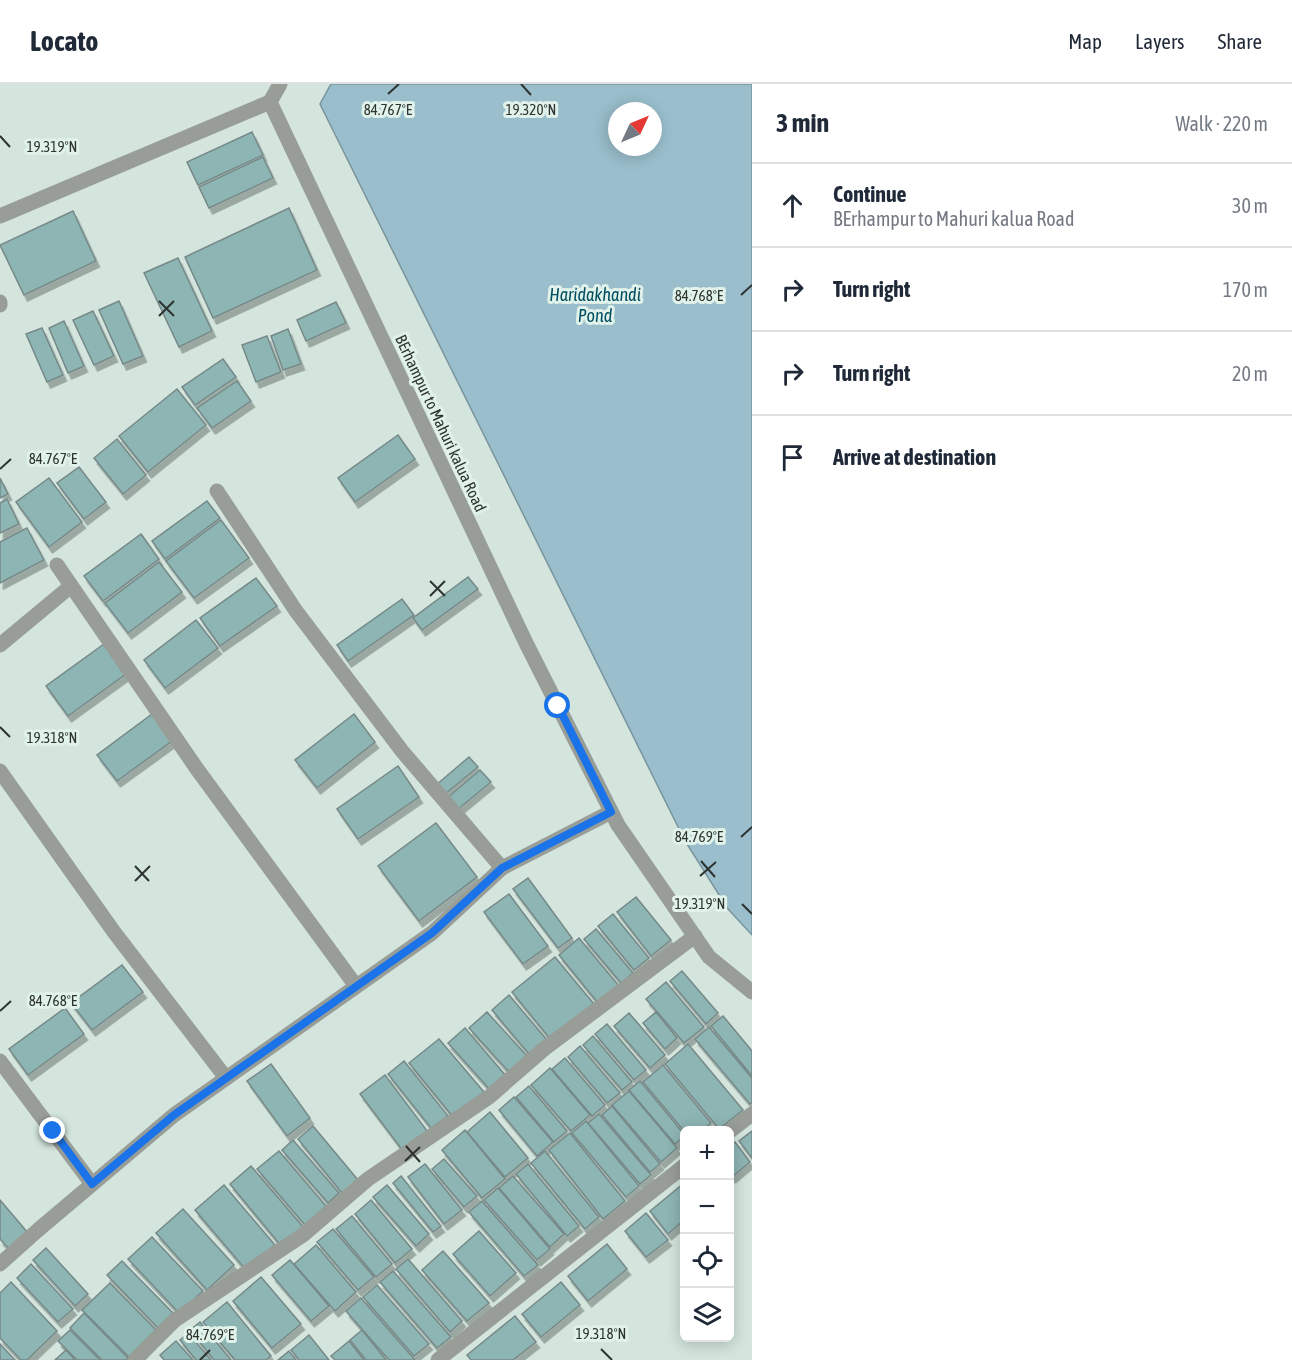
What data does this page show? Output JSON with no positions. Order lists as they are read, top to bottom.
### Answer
{
  "streets": {
    "street": ["BErhampur to Mahuri kalua Road"]
  },
  "water": ["Haridakhandi Pond"],
  "north": "top right",
  "page": {
    "header": "Locato",
    "nav": ["Map", "Layers", "Share"],
    "heading": ["3 min", "Walk · 220 m"],
    "list": [
      ["Continue", "BErhampur to Mahuri kalua Road", "30 m"],
      ["Turn right", "170 m"],
      ["Turn right", "20 m"],
      "Arrive at destination"
    ],
    "map_buttons": ["+", "−"]
  },
  "coordinates": [
    "84.767°E",
    "19.320°N",
    "19.319°N",
    "84.768°E",
    "19.318°N",
    "84.769°E"
  ]
}
